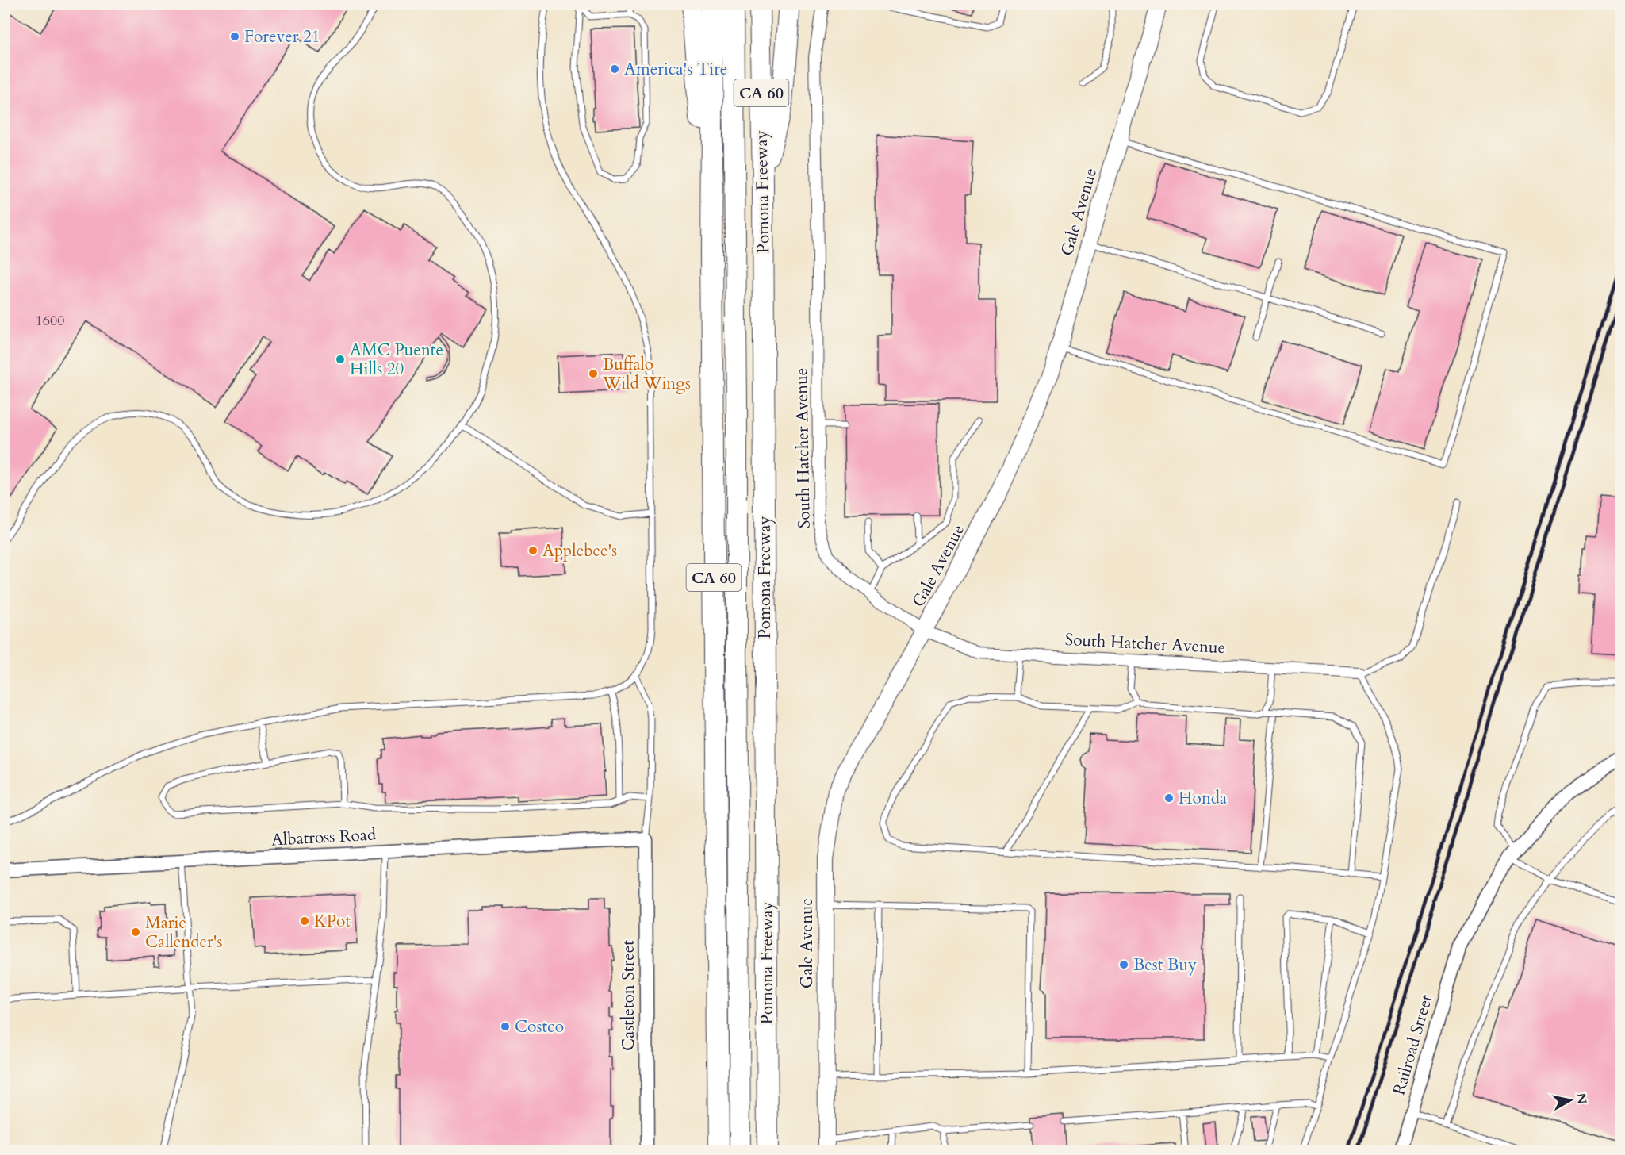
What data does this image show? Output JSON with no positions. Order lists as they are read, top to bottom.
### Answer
{
  "streets": {
    "highway": ["CA 60", "Pomona Freeway"],
    "main road": ["Gale Avenue"],
    "street": [
      "South Hatcher Avenue",
      "Albatross Road",
      "Castleton Street",
      "Railroad Street"
    ]
  },
  "crossings": [
    ["Gale Avenue", "South Hatcher Avenue"],
    ["Albatross Road", "Castleton Street"]
  ],
  "places": [
    "Forever 21",
    "America's Tire",
    "AMC Puente Hills 20",
    "Buffalo Wild Wings",
    "Applebee's",
    "Honda",
    "KPot",
    "Marie Callender's",
    "Best Buy",
    "Costco"
  ],
  "house_numbers": ["1600"],
  "north": "right"
}
